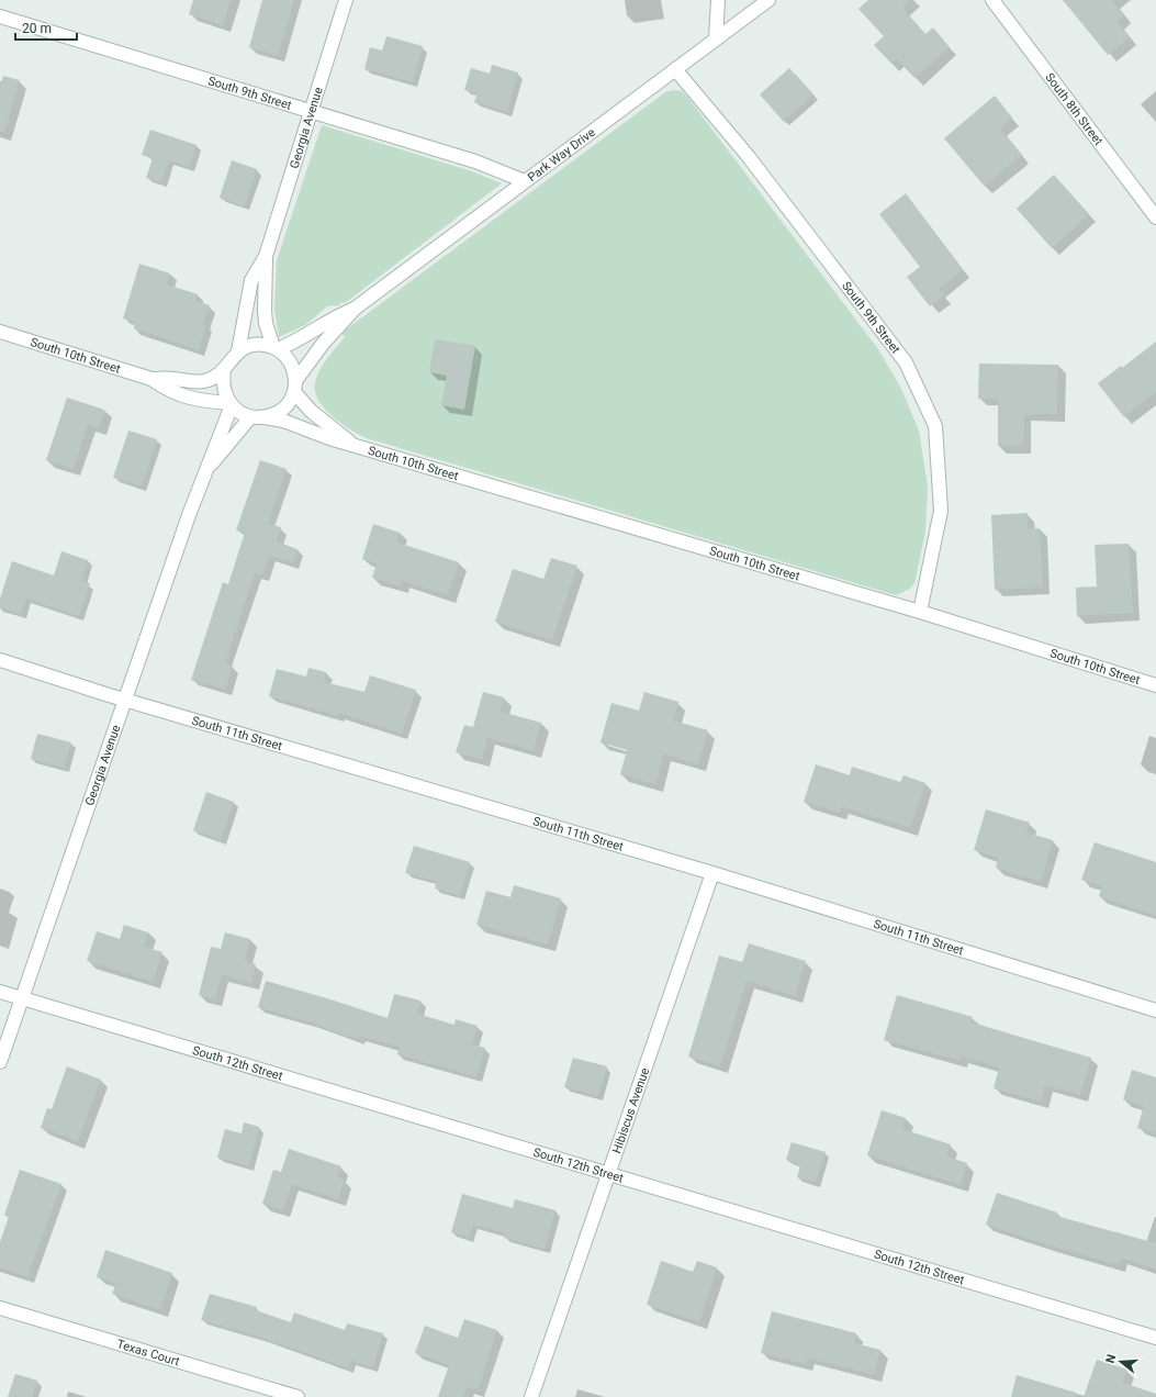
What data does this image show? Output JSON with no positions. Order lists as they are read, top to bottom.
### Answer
{
  "streets": {
    "street": [
      "South 9th Street",
      "South 8th Street",
      "Georgia Avenue",
      "Park Way Drive",
      "South 10th Street",
      "South 11th Street",
      "South 12th Street",
      "Hibiscus Avenue",
      "Texas Court"
    ]
  },
  "crossings": [
    ["South 9th Street", "Georgia Avenue"],
    ["South 9th Street", "Park Way Drive"],
    ["South 9th Street", "South 10th Street"],
    ["Georgia Avenue", "Park Way Drive"],
    ["Georgia Avenue", "South 10th Street"],
    ["Georgia Avenue", "South 11th Street"],
    ["Georgia Avenue", "South 12th Street"],
    ["Park Way Drive", "South 10th Street"],
    ["South 11th Street", "Hibiscus Avenue"],
    ["South 12th Street", "Hibiscus Avenue"]
  ],
  "scale_bar": "20 m",
  "north": "left"
}
